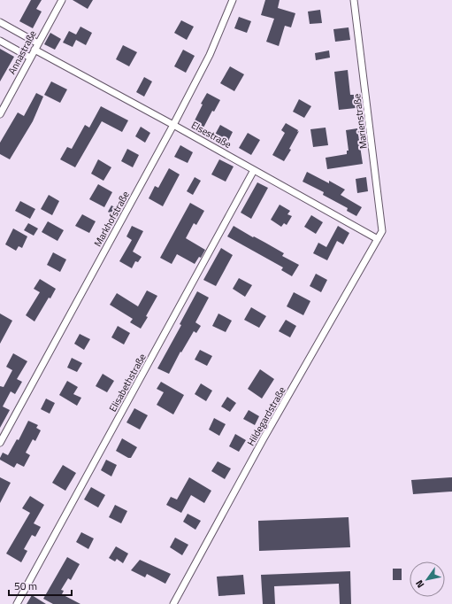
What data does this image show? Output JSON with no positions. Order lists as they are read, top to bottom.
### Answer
{
  "streets": {
    "street": [
      "Annastraße",
      "Marienstraße",
      "Elsestraße",
      "Markhofstraße",
      "Elisabethstraße",
      "Hildegardstraße"
    ]
  },
  "crossings": [
    ["Annastraße", "Elsestraße"],
    ["Marienstraße", "Elsestraße"],
    ["Marienstraße", "Hildegardstraße"],
    ["Elsestraße", "Markhofstraße"],
    ["Elsestraße", "Elisabethstraße"],
    ["Elsestraße", "Hildegardstraße"]
  ],
  "scale_bar": "50 m",
  "north": "bottom left"
}
